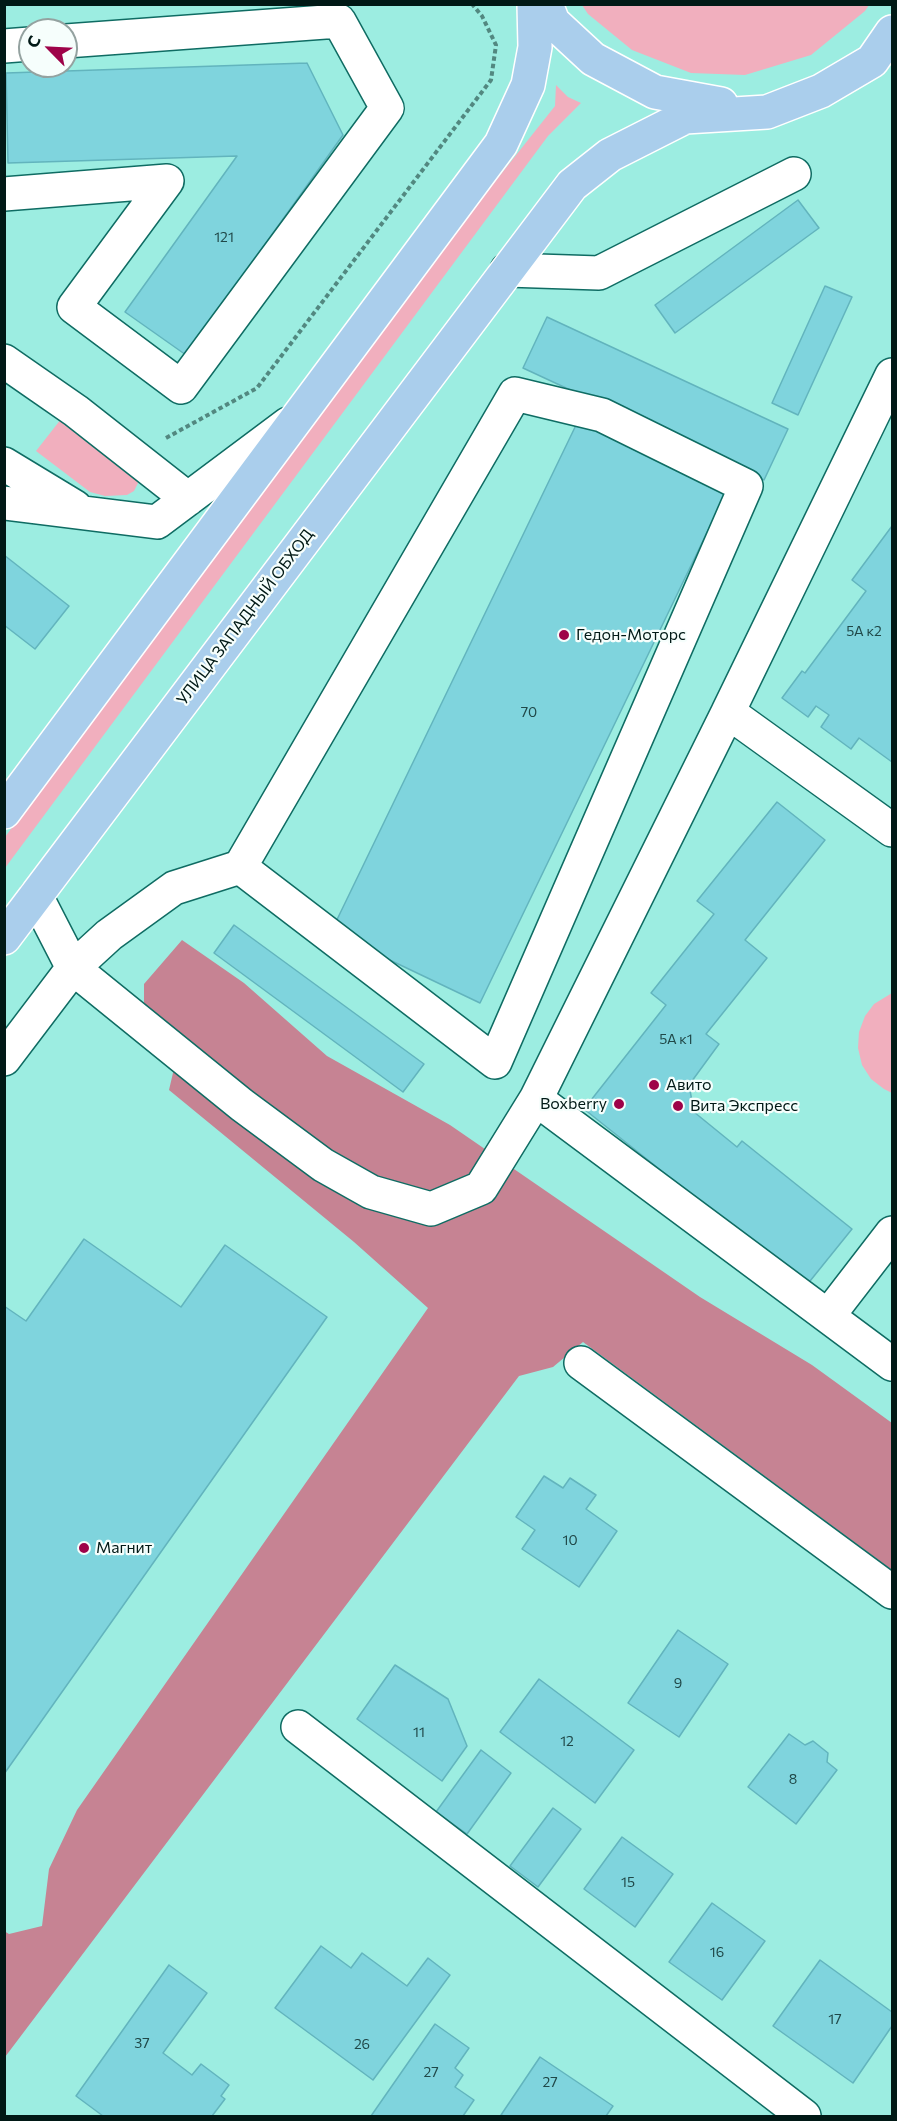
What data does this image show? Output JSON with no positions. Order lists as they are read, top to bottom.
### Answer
{
  "streets": {
    "main road": ["УЛИЦА ЗАПАДНЫЙ ОБХОД"]
  },
  "places": [
    "Гедон-Моторс",
    "Авито",
    "Boxberry",
    "Вита Экспресс",
    "Магнит"
  ],
  "house_numbers": [
    "121",
    "5А к2",
    "70",
    "5А к1",
    "10",
    "9",
    "11",
    "12",
    "8",
    "15",
    "16",
    "17",
    "37",
    "26",
    "27",
    "27"
  ],
  "north": "top left"
}
